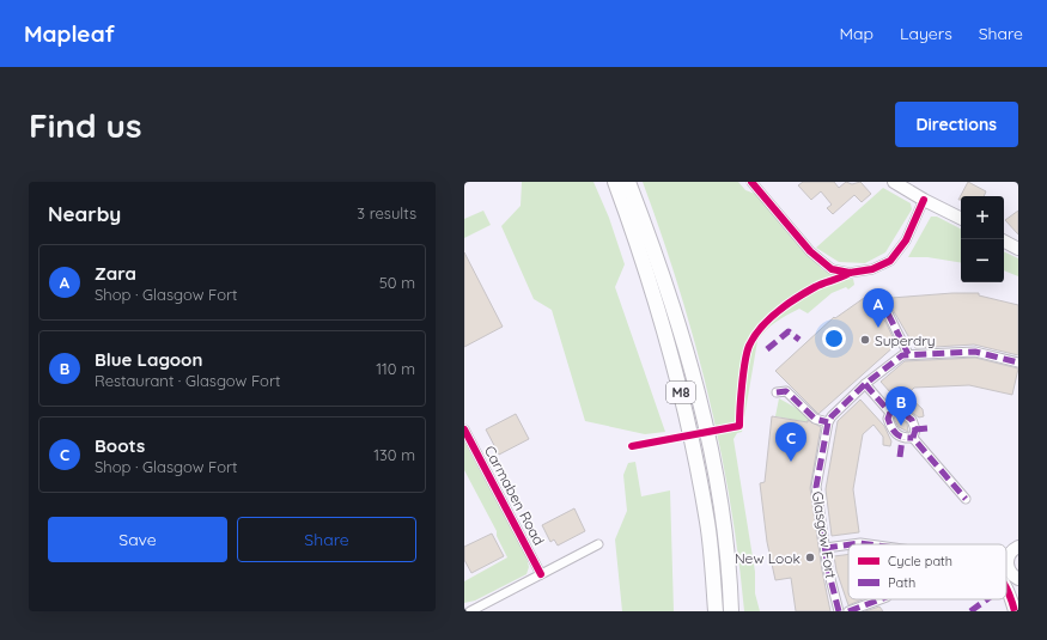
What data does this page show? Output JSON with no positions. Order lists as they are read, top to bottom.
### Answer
{
  "streets": {
    "highway": ["M8"],
    "street": ["Carmaben Road", "Glasgow Fort"]
  },
  "places": ["Superdry", "New Look"],
  "legend": ["Cycle path", "Path"],
  "page": {
    "header": "Mapleaf",
    "nav": ["Map", "Layers", "Share"],
    "buttons": [
      "Directions",
      ["Save", "Share"]
    ],
    "title": "Find us",
    "heading": ["Nearby", "3 results"],
    "map_buttons": ["+", "−"],
    "list": [
      {
        "mark": "A",
        "name": "Zara",
        "note": "Shop · Glasgow Fort",
        "value": "50 m"
      },
      {
        "mark": "B",
        "name": "Blue Lagoon",
        "note": "Restaurant · Glasgow Fort",
        "value": "110 m"
      },
      {
        "mark": "C",
        "name": "Boots",
        "note": "Shop · Glasgow Fort",
        "value": "130 m"
      }
    ],
    "pins": ["A", "B", "C"]
  }
}
